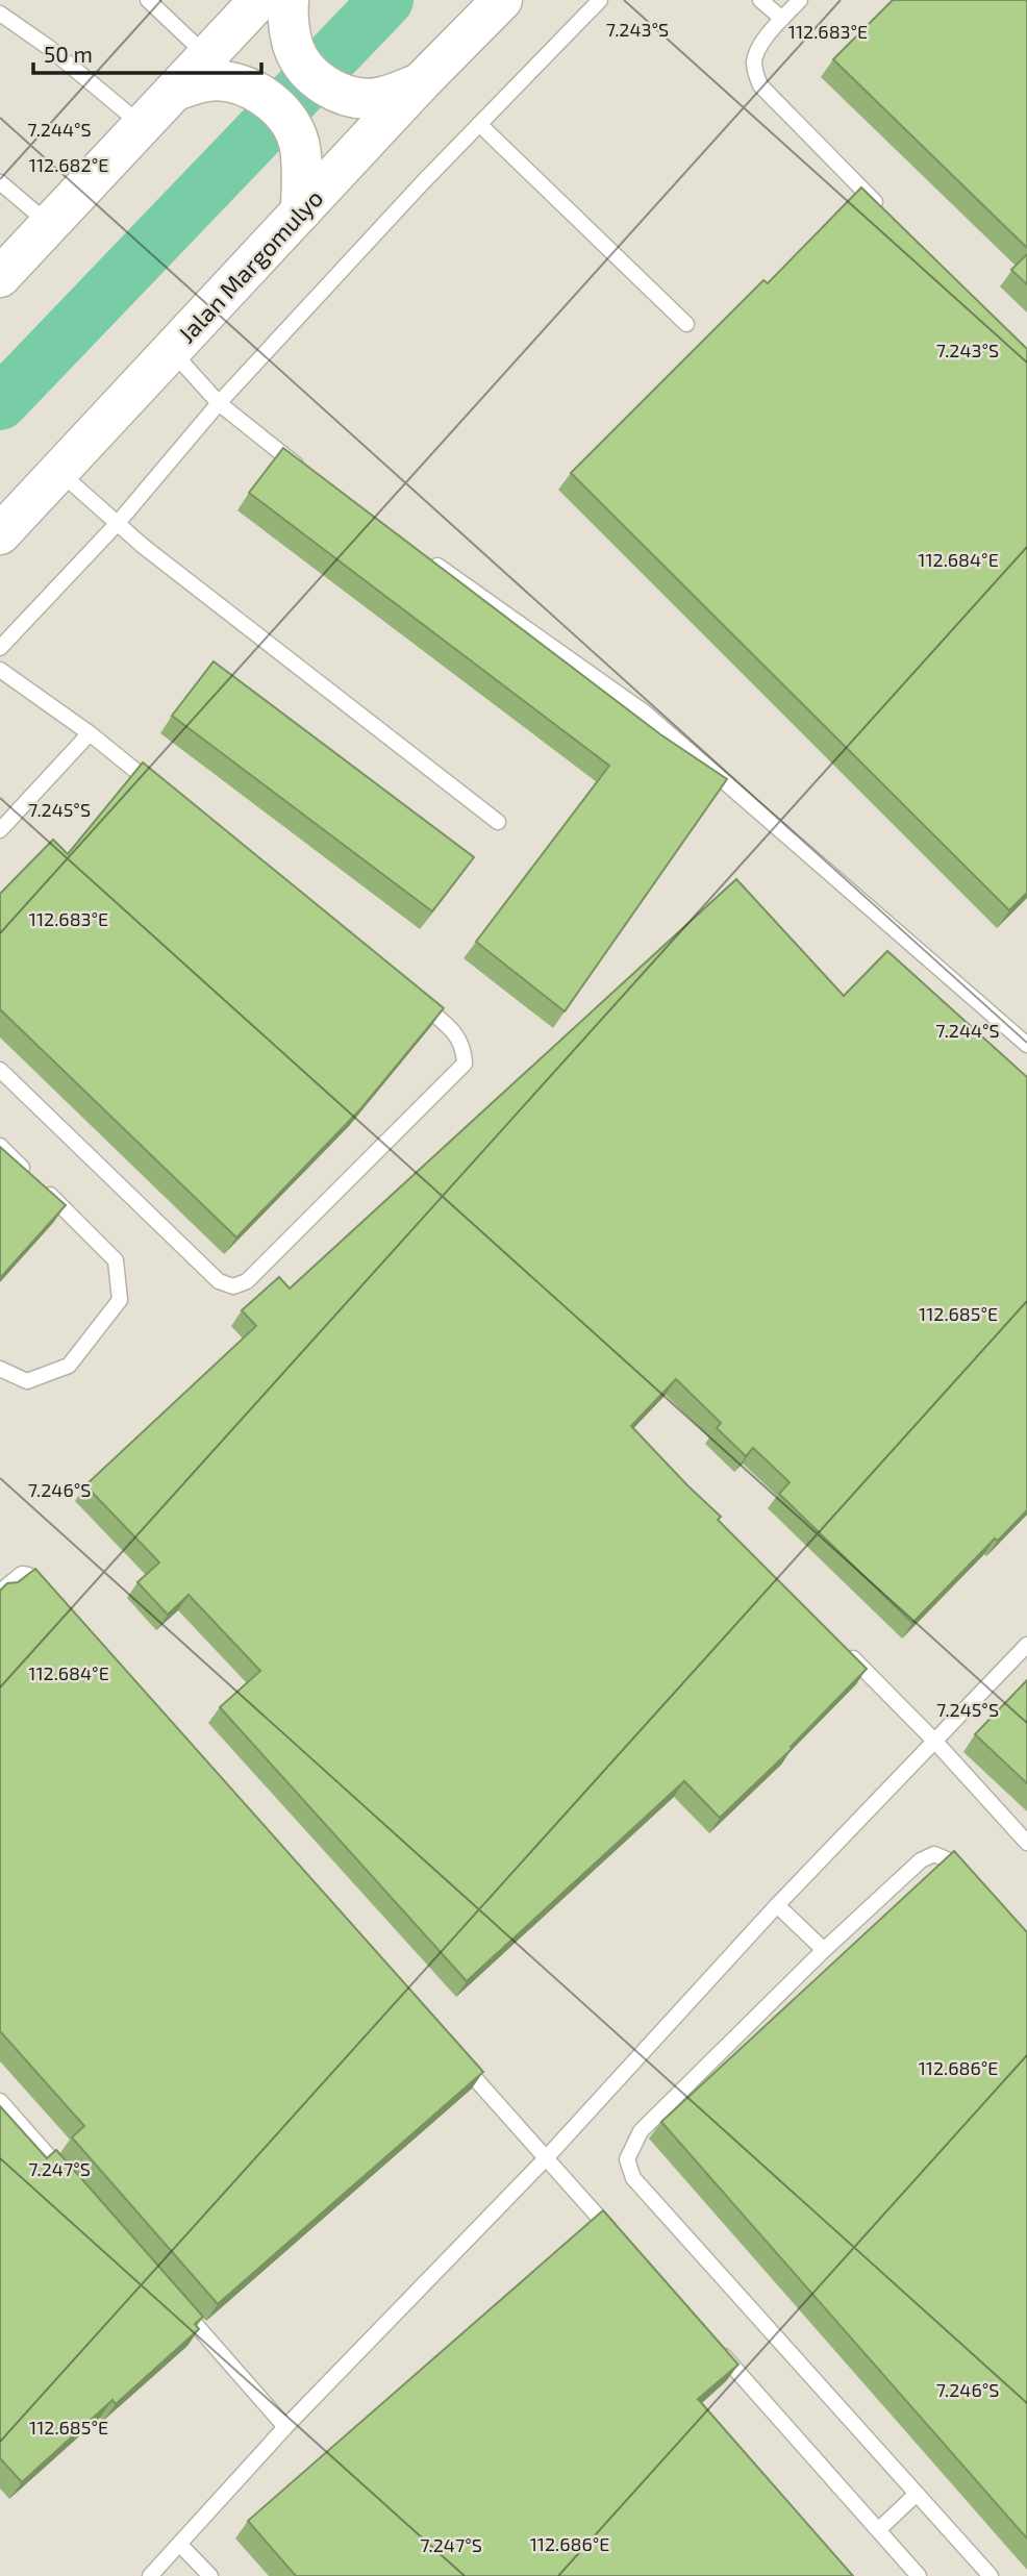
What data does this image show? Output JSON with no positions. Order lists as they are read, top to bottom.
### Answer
{
  "streets": {
    "main road": ["Jalan Margomulyo"]
  },
  "scale_bar": "50 m",
  "coordinates": [
    "7.243°S",
    "112.683°E",
    "7.244°S",
    "112.682°E",
    "112.684°E",
    "7.245°S",
    "112.685°E",
    "7.246°S",
    "112.686°E",
    "7.247°S"
  ]
}
